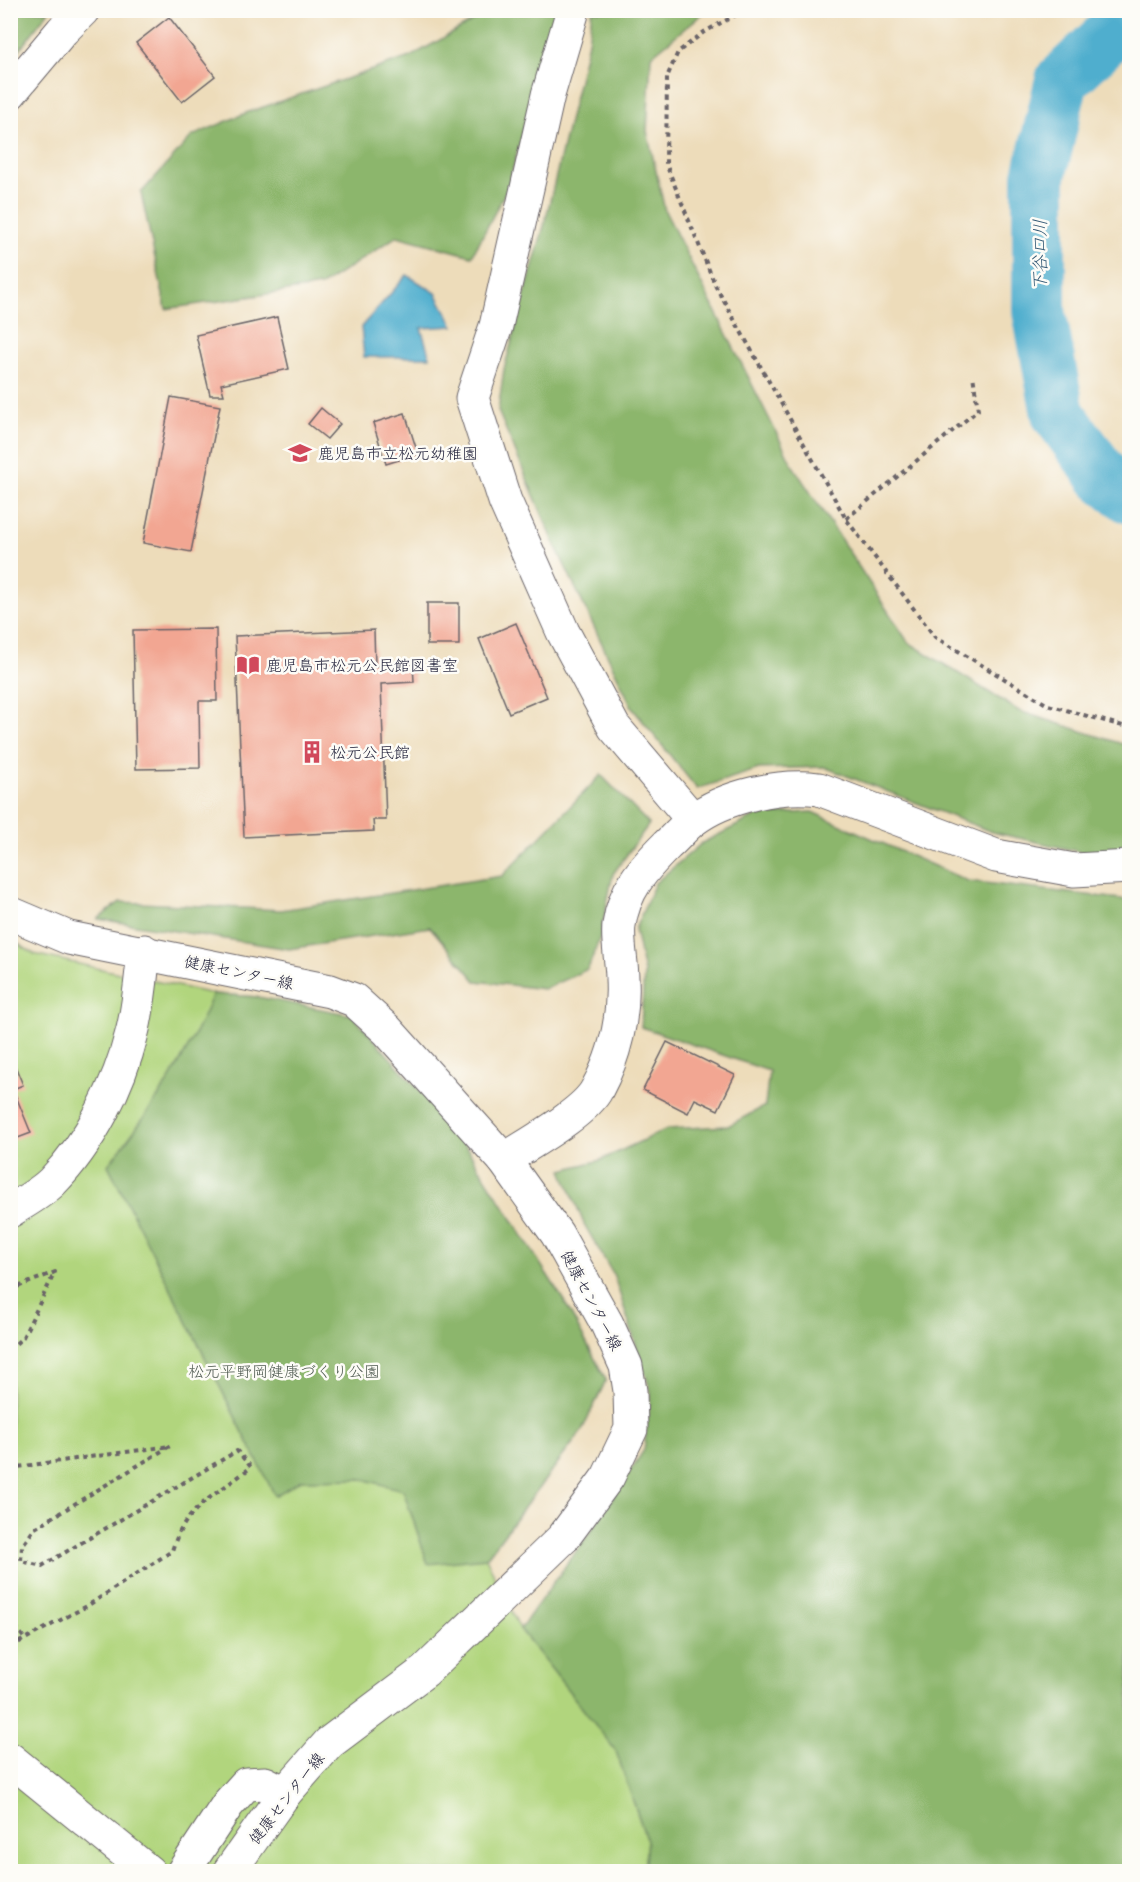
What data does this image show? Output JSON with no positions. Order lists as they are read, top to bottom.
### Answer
{
  "streets": {
    "street": ["健康センター線"]
  },
  "water": ["下谷口川"],
  "parks": ["松元平野岡健康づくり公園"],
  "places": {
    "school or university": ["鹿児島市立松元幼稚園"],
    "library": ["鹿児島市松元公民館図書室"],
    "building": ["松元公民館"]
  }
}
